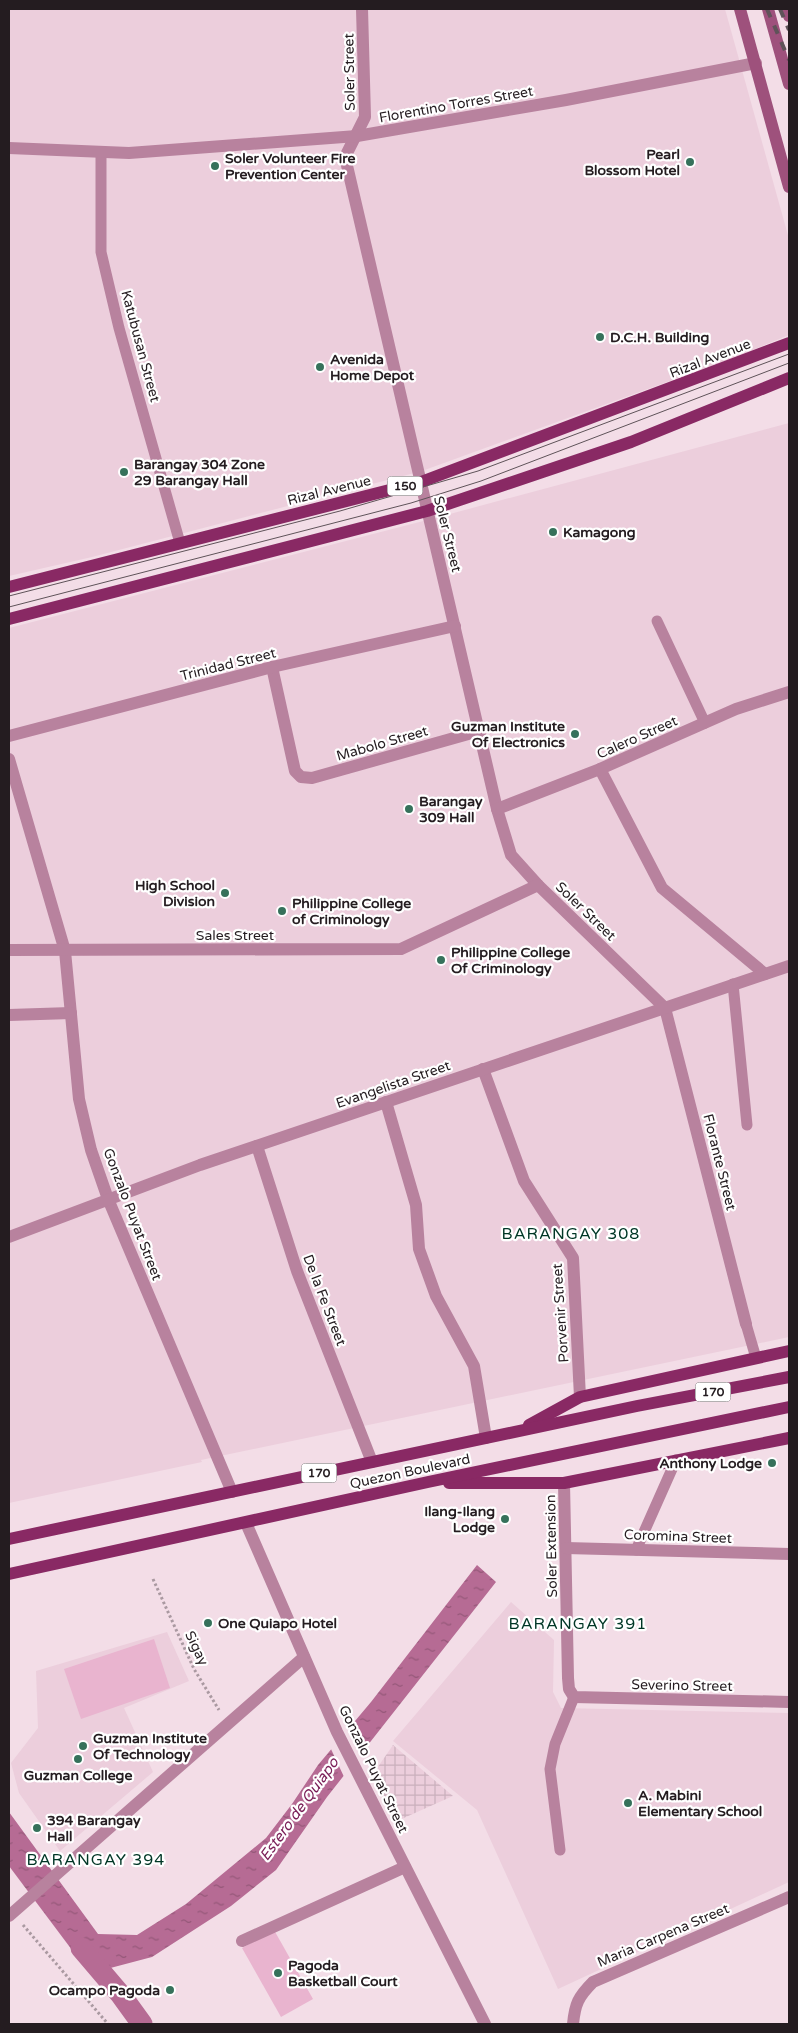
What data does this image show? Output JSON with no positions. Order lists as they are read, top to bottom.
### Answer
{
  "streets": {
    "main road": [
      "Rizal Avenue",
      "150",
      "170",
      "Quezon Boulevard"
    ],
    "street": [
      "Soler Street",
      "Florentino Torres Street",
      "Trinidad Street",
      "Calero Street",
      "Mabolo Street",
      "Sales Street",
      "Evangelista Street",
      "Florante Street",
      "Gonzalo Puyat Street",
      "De la Fe Street",
      "Porvenir Street",
      "Coromina Street",
      "Soler Extension",
      "Severino Street",
      "Maria Carpena Street"
    ],
    "lane": ["Katubusan Street"],
    "path": ["Sigay"]
  },
  "crossings": [
    ["Soler Street", "Florentino Torres Street"],
    ["Soler Street", "Rizal Avenue"],
    ["Soler Street", "150"],
    ["Soler Street", "Trinidad Street"],
    ["Soler Street", "Calero Street"],
    ["Soler Street", "Mabolo Street"],
    ["Soler Street", "Sales Street"],
    ["Soler Street", "Evangelista Street"],
    ["Soler Street", "Florante Street"],
    ["Florentino Torres Street", "Katubusan Street"],
    ["Katubusan Street", "Rizal Avenue"],
    ["Trinidad Street", "Mabolo Street"],
    ["Sales Street", "Gonzalo Puyat Street"],
    ["Evangelista Street", "Florante Street"],
    ["Evangelista Street", "Gonzalo Puyat Street"],
    ["Evangelista Street", "De la Fe Street"],
    ["Evangelista Street", "Porvenir Street"],
    ["Gonzalo Puyat Street", "Quezon Boulevard"],
    ["De la Fe Street", "Quezon Boulevard"],
    ["Coromina Street", "Soler Extension"],
    ["Soler Extension", "Severino Street"]
  ],
  "districts": ["BARANGAY 308", "BARANGAY 391", "BARANGAY 394"],
  "water": ["Estero de Quiapo"],
  "places": [
    "Pearl Blossom Hotel",
    "Soler Volunteer Fire Prevention Center",
    "D.C.H. Building",
    "Avenida Home Depot",
    "Barangay 304 Zone 29 Barangay Hall",
    "Kamagong",
    "Guzman Institute Of Electronics",
    "Barangay 309 Hall",
    "High School Division",
    "Philippine College of Criminology",
    "Philippine College Of Criminology",
    "Anthony Lodge",
    "Ilang-Ilang Lodge",
    "One Quiapo Hotel",
    "Guzman Institute Of Technology",
    "Guzman College",
    "A. Mabini Elementary School",
    "394 Barangay Hall",
    "Pagoda Basketball Court",
    "Ocampo Pagoda"
  ]
}
